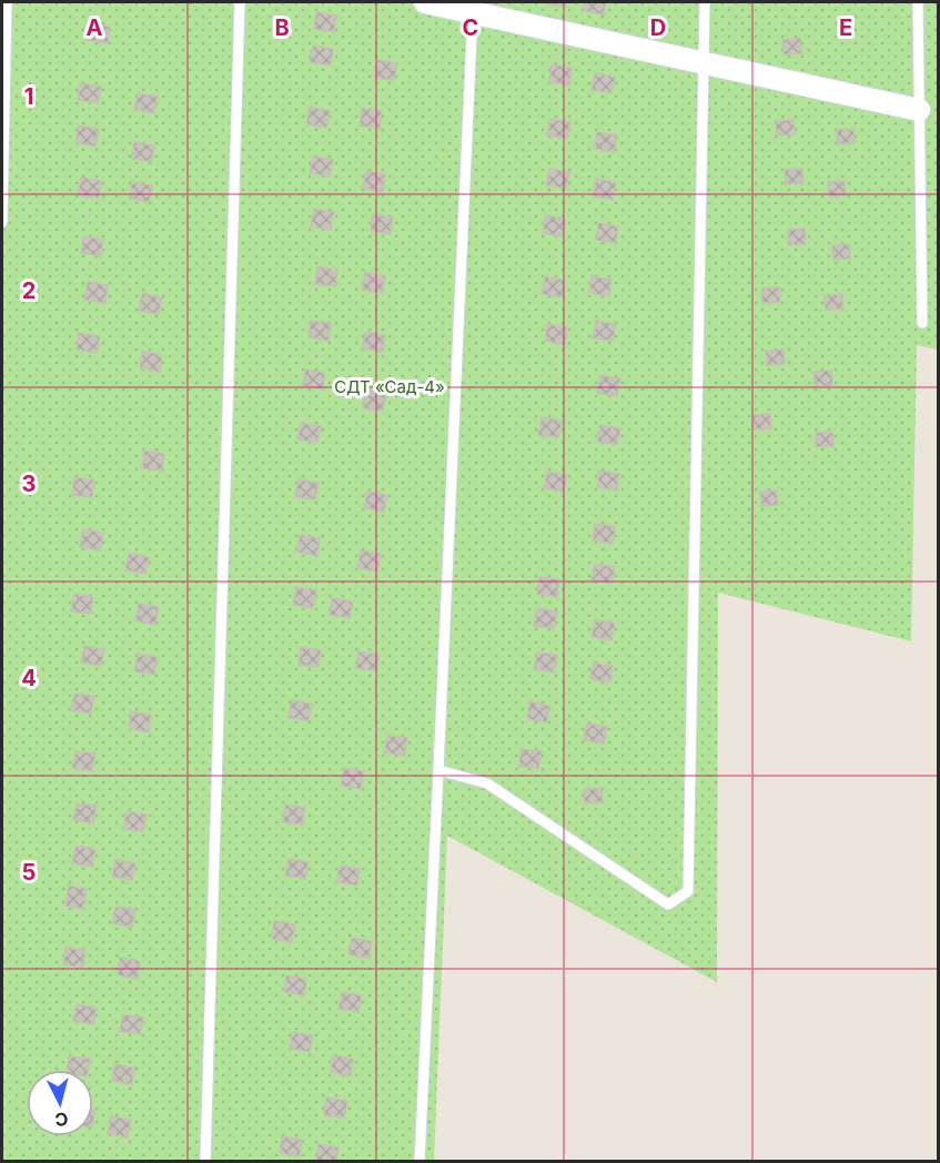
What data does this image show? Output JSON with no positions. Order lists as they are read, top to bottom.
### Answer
{
  "parks": ["СДТ «Сад-4»"],
  "north": "bottom",
  "grid": {
    "columns": [
      "A",
      "B",
      "C",
      "D",
      "E"
    ],
    "rows": [
      "1",
      "2",
      "3",
      "4",
      "5"
    ]
  }
}
